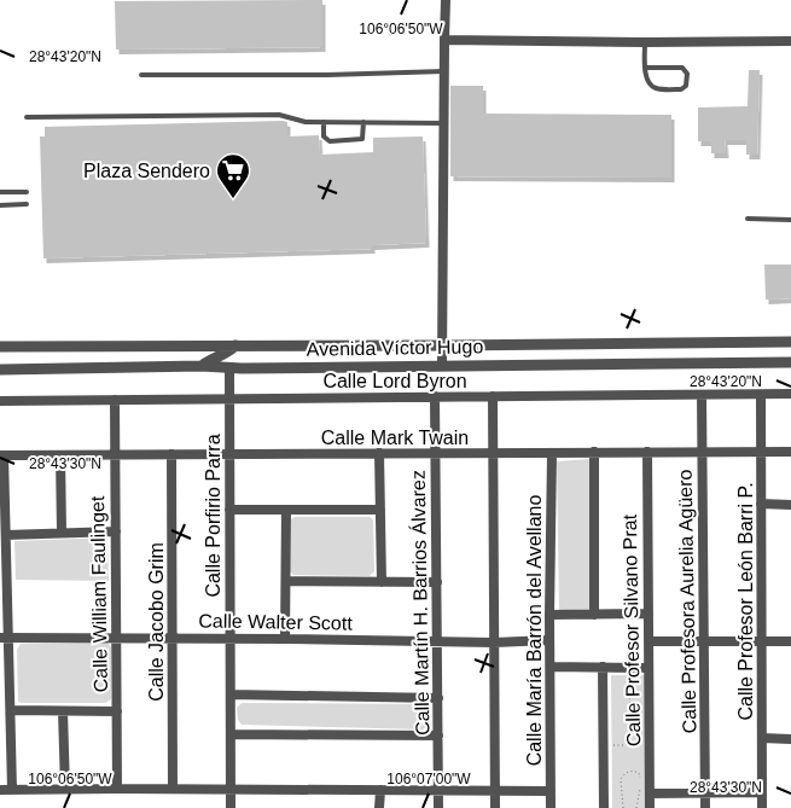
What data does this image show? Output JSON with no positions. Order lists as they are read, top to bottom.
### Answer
{
  "streets": {
    "street": [
      "Avenida Víctor Hugo",
      "Calle Lord Byron",
      "Calle Mark Twain",
      "Calle Porfirio Parra",
      "Calle William Faulinget",
      "Calle Profesora Aurelia Agüero",
      "Calle Profesor León Barri P.",
      "Calle Martín H. Barrios Álvarez",
      "Calle Jacobo Grim",
      "Calle Walter Scott",
      "Calle María Barrón del Avellano",
      "Calle Profesor Silvano Prat"
    ]
  },
  "crossings": [
    ["Avenida Víctor Hugo", "Calle Porfirio Parra"],
    ["Calle Lord Byron", "Calle Porfirio Parra"],
    ["Calle Lord Byron", "Calle William Faulinget"],
    ["Calle Lord Byron", "Calle Profesora Aurelia Agüero"],
    ["Calle Lord Byron", "Calle Profesor León Barri P."],
    ["Calle Lord Byron", "Calle Martín H. Barrios Álvarez"],
    ["Calle Mark Twain", "Calle Porfirio Parra"],
    ["Calle Mark Twain", "Calle William Faulinget"],
    ["Calle Mark Twain", "Calle Profesora Aurelia Agüero"],
    ["Calle Mark Twain", "Calle Profesor León Barri P."],
    ["Calle Mark Twain", "Calle Martín H. Barrios Álvarez"],
    ["Calle Mark Twain", "Calle Jacobo Grim"],
    ["Calle Mark Twain", "Calle María Barrón del Avellano"],
    ["Calle Mark Twain", "Calle Profesor Silvano Prat"],
    ["Calle Porfirio Parra", "Calle Walter Scott"],
    ["Calle William Faulinget", "Calle Walter Scott"],
    ["Calle Martín H. Barrios Álvarez", "Calle Walter Scott"],
    ["Calle Jacobo Grim", "Calle Walter Scott"],
    ["Calle Walter Scott", "Calle María Barrón del Avellano"]
  ],
  "places": {
    "supermarket": ["Plaza Sendero"]
  },
  "coordinates": [
    "106°06'50\"W",
    "28°43'20\"N",
    "28°43'30\"N",
    "106°07'00\"W"
  ]
}
